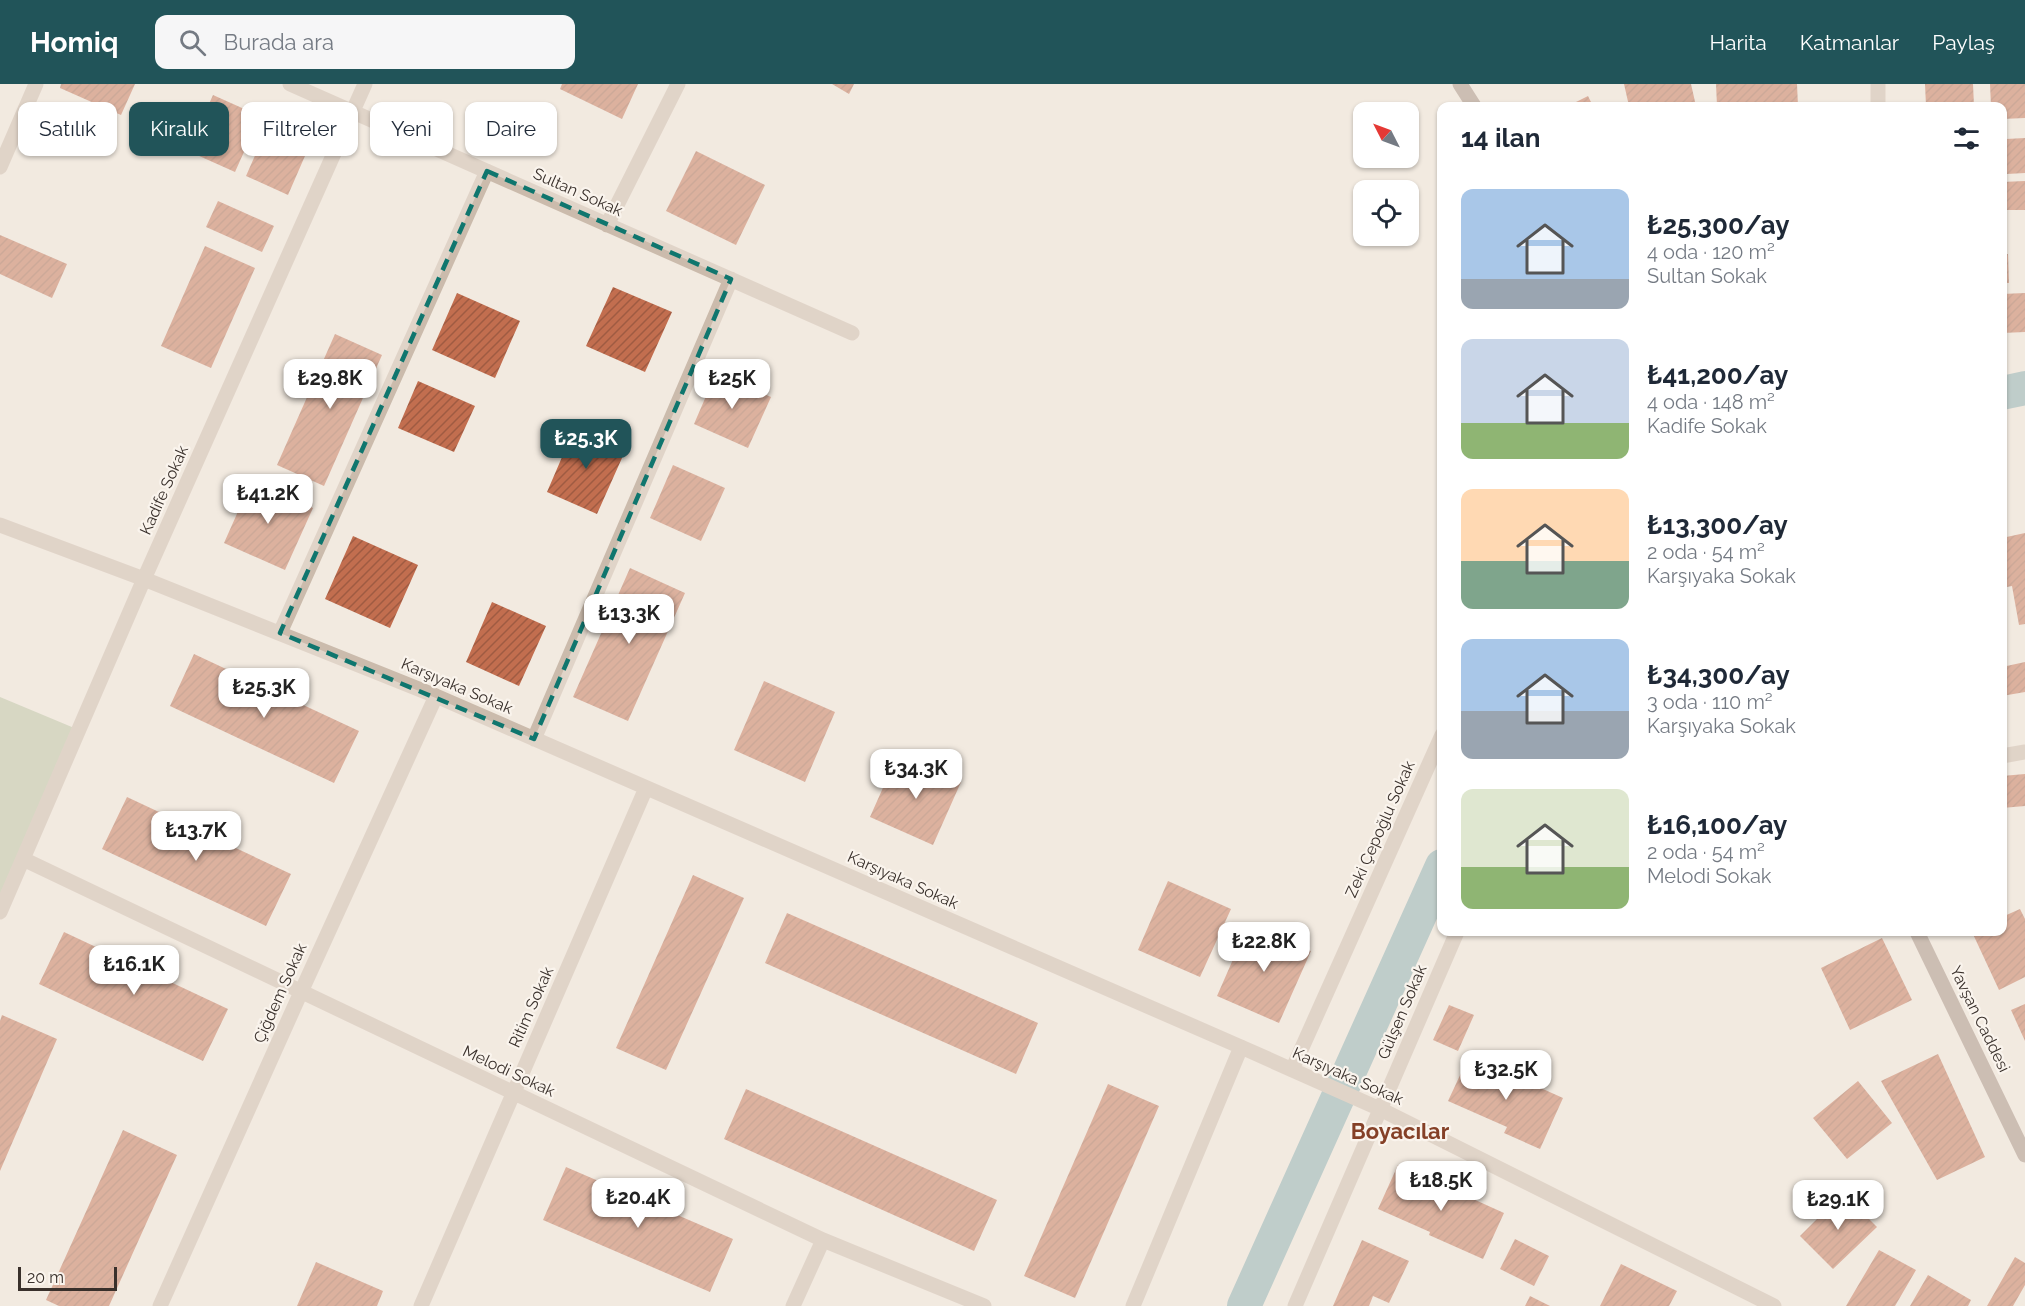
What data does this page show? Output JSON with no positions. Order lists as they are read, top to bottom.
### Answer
{
  "streets": {
    "street": [
      "Sultan Sokak",
      "Kadife Sokak",
      "Karşıyaka Sokak",
      "Zeki Çepoğlu Sokak",
      "Çiğdem Sokak",
      "Ritim Sokak",
      "Gülşen Sokak",
      "Yavşan Caddesi",
      "Melodi Sokak"
    ]
  },
  "crossings": [
    ["Kadife Sokak", "Karşıyaka Sokak"],
    ["Kadife Sokak", "Melodi Sokak"],
    ["Karşıyaka Sokak", "Zeki Çepoğlu Sokak"],
    ["Karşıyaka Sokak", "Çiğdem Sokak"],
    ["Karşıyaka Sokak", "Ritim Sokak"],
    ["Karşıyaka Sokak", "Gülşen Sokak"],
    ["Çiğdem Sokak", "Melodi Sokak"],
    ["Ritim Sokak", "Melodi Sokak"]
  ],
  "districts": ["Boyacılar"],
  "scale_bar": "20 m",
  "north": "top left",
  "page": {
    "header": "Homiq",
    "search": "Burada ara",
    "nav": ["Harita", "Katmanlar", "Paylaş"],
    "chip": [
      "Satılık",
      "Kiralık",
      "Filtreler",
      "Yeni",
      "Daire"
    ],
    "heading": "14 ilan",
    "list": [
      {
        "name": "₺25,300/ay",
        "note": "4 oda · 120 m² · Sultan Sokak"
      },
      {
        "name": "₺41,200/ay",
        "note": "4 oda · 148 m² · Kadife Sokak"
      },
      {
        "name": "₺13,300/ay",
        "note": "2 oda · 54 m² · Karşıyaka Sokak"
      },
      {
        "name": "₺34,300/ay",
        "note": "3 oda · 110 m² · Karşıyaka Sokak"
      },
      {
        "name": "₺16,100/ay",
        "note": "2 oda · 54 m² · Melodi Sokak"
      }
    ],
    "price": [
      "₺29.8K",
      "₺25K",
      "₺25.3K",
      "₺41.2K",
      "₺13.3K",
      "₺25.3K",
      "₺34.3K",
      "₺13.7K",
      "₺22.8K",
      "₺16.1K",
      "₺32.5K",
      "₺18.5K",
      "₺20.4K",
      "₺29.1K"
    ],
    "scale": "20 m"
  }
}
